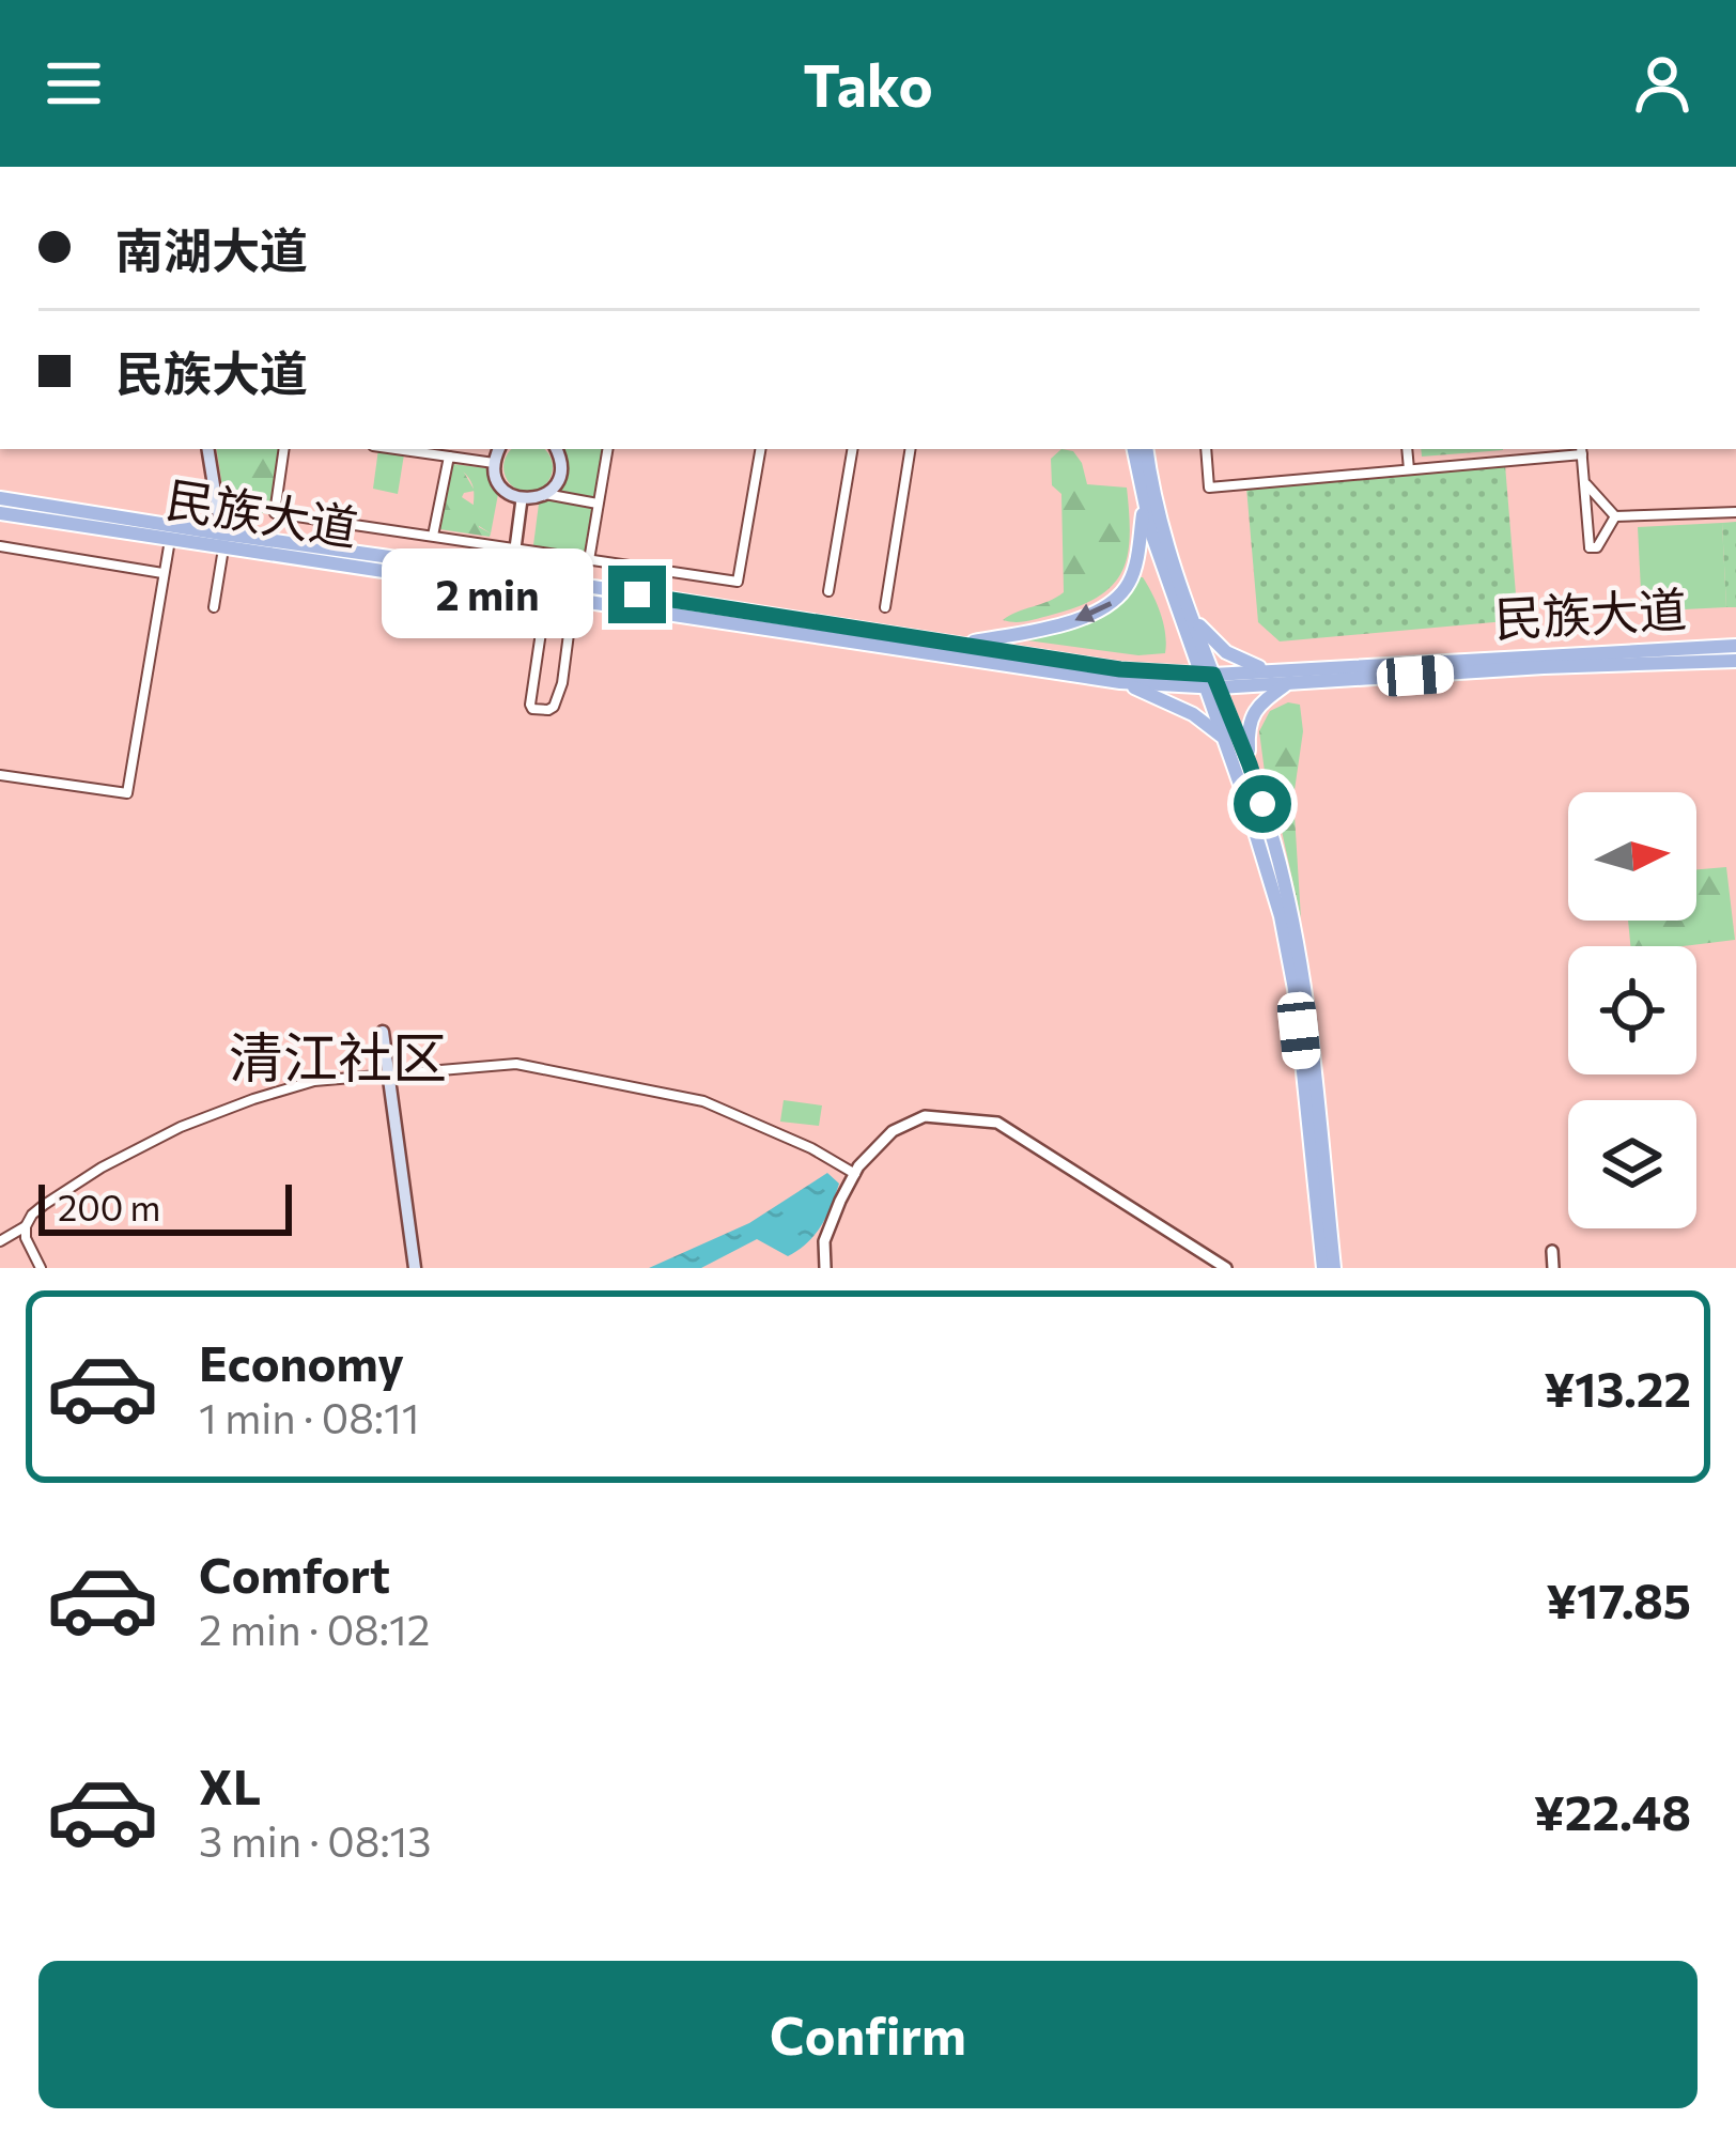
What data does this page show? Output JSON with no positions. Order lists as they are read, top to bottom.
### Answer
{
  "streets": {
    "main road": ["民族大道"]
  },
  "districts": ["清江社区"],
  "scale_bar": "200 m",
  "north": "right",
  "page": {
    "header": "Tako",
    "banner": ["南湖大道", "民族大道"],
    "bubble": "2 min",
    "scale": "200 m",
    "list": [
      {
        "name": "Economy",
        "note": "1 min · 08:11",
        "value": "¥13.22"
      },
      {
        "name": "Comfort",
        "note": "2 min · 08:12",
        "value": "¥17.85"
      },
      {
        "name": "XL",
        "note": "3 min · 08:13",
        "value": "¥22.48"
      }
    ],
    "buttons": "Confirm"
  }
}
